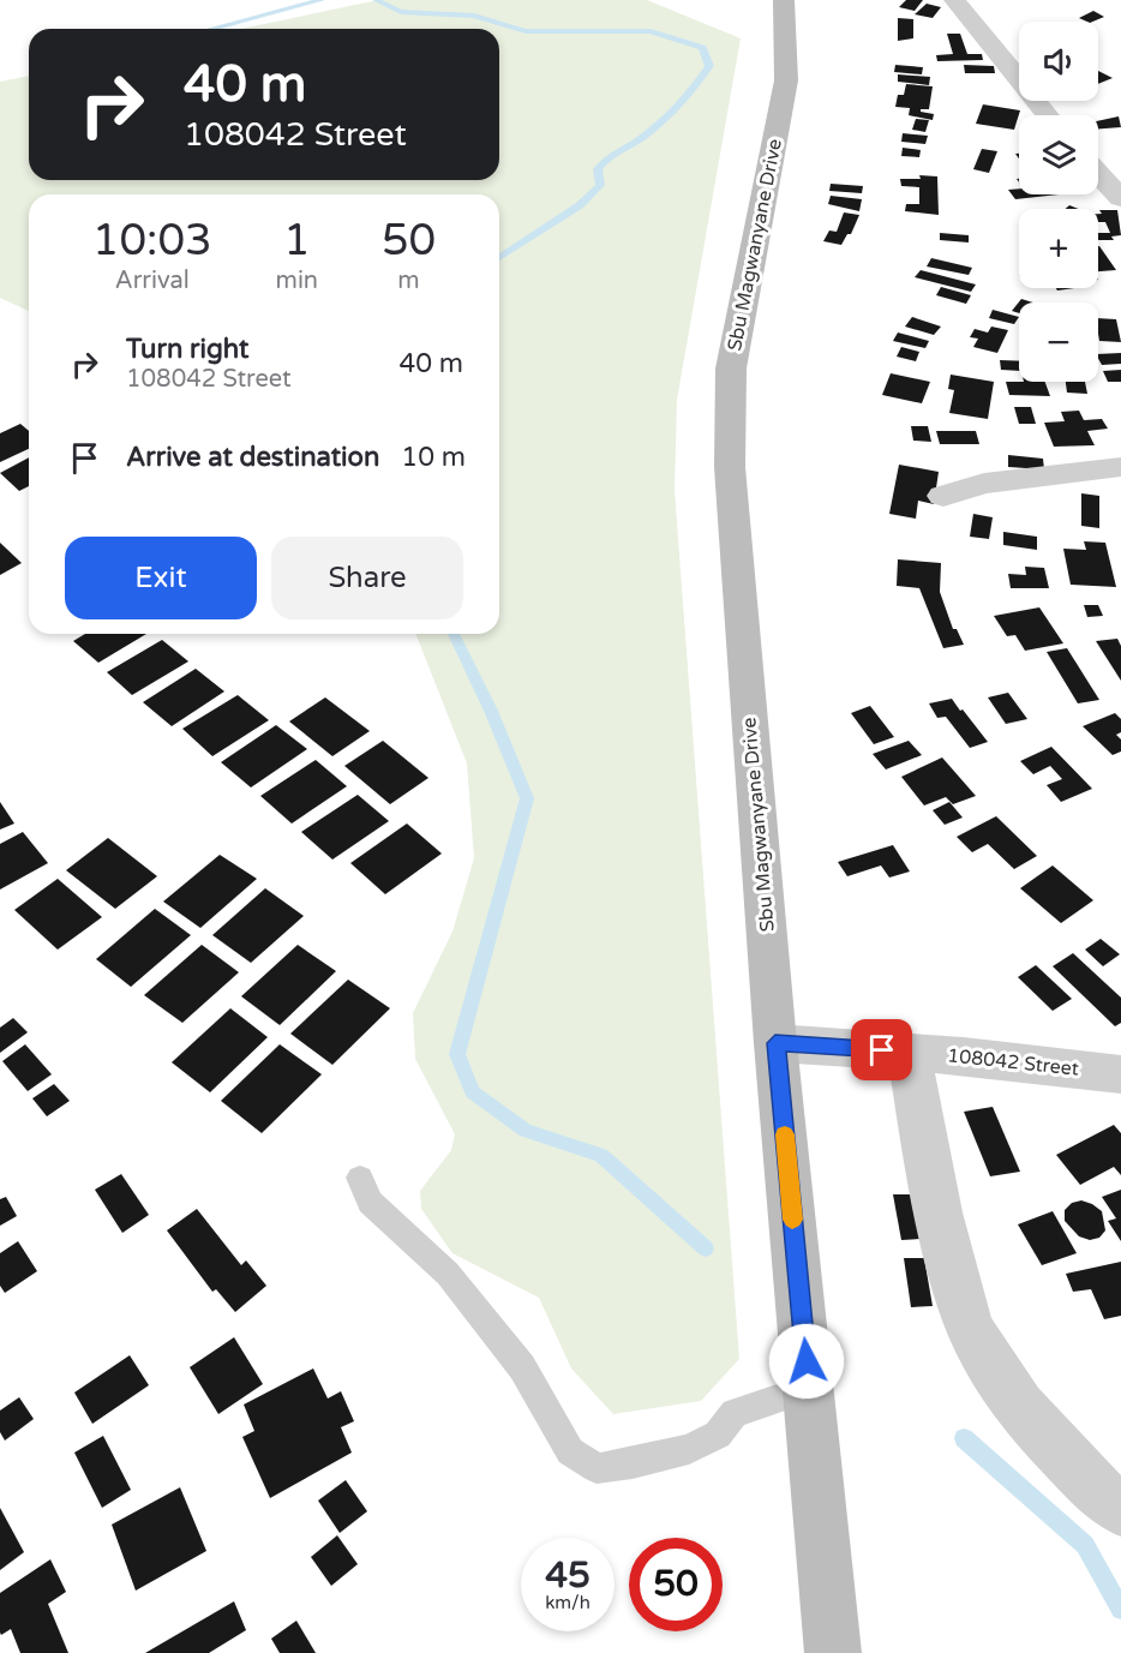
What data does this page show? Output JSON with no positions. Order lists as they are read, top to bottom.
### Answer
{
  "streets": {
    "main road": ["Sbu Magwanyane Drive"],
    "street": ["108042 Street"]
  },
  "crossings": [
    ["Sbu Magwanyane Drive", "108042 Street"]
  ],
  "page": {
    "map_buttons": ["+", "−"],
    "turn": ["40 m", "108042 Street"],
    "eta": [
      "10:03",
      "Arrival",
      "1",
      "min",
      "50",
      "m"
    ],
    "list": [
      {
        "name": "Turn right",
        "note": "108042 Street",
        "value": "40 m"
      },
      {
        "name": "Arrive at destination",
        "value": "10 m"
      }
    ],
    "buttons": ["Exit", "Share"],
    "speed": "45 km/h",
    "limit": "50"
  }
}
